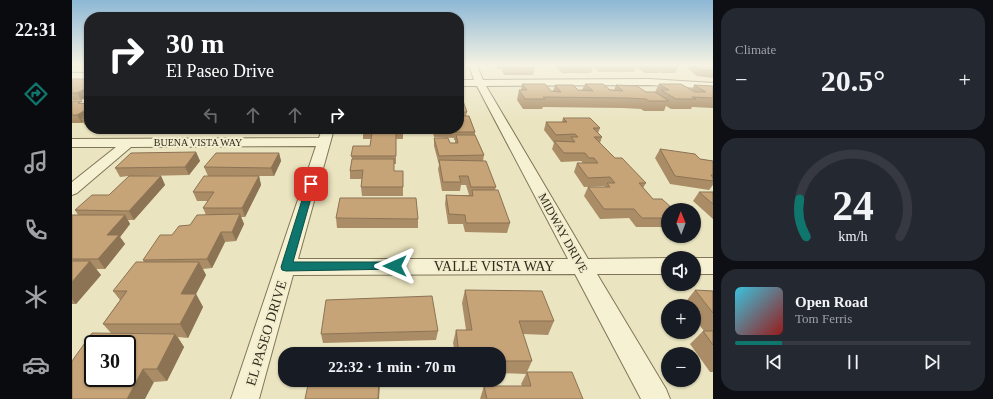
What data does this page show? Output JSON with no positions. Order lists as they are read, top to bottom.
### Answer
{
  "streets": {
    "street": [
      "BUENA VISTA WAY",
      "MIDWAY DRIVE",
      "VALLE VISTA WAY",
      "EL PASEO DRIVE"
    ]
  },
  "crossings": [
    ["BUENA VISTA WAY", "EL PASEO DRIVE"],
    ["MIDWAY DRIVE", "VALLE VISTA WAY"],
    ["VALLE VISTA WAY", "EL PASEO DRIVE"]
  ],
  "north": "top",
  "page": {
    "tabs": "22:31",
    "tile": "Climate",
    "turn": ["30 m", "El Paseo Drive"],
    "heat": ["−", "20.5°", "+"],
    "map_buttons": ["+", "−"],
    "song": ["Open Road", "Tom Ferris"],
    "limit": "30",
    "trip": "22:32 · 1 min · 70 m",
    "gauge": ["24", "km/h"]
  }
}
